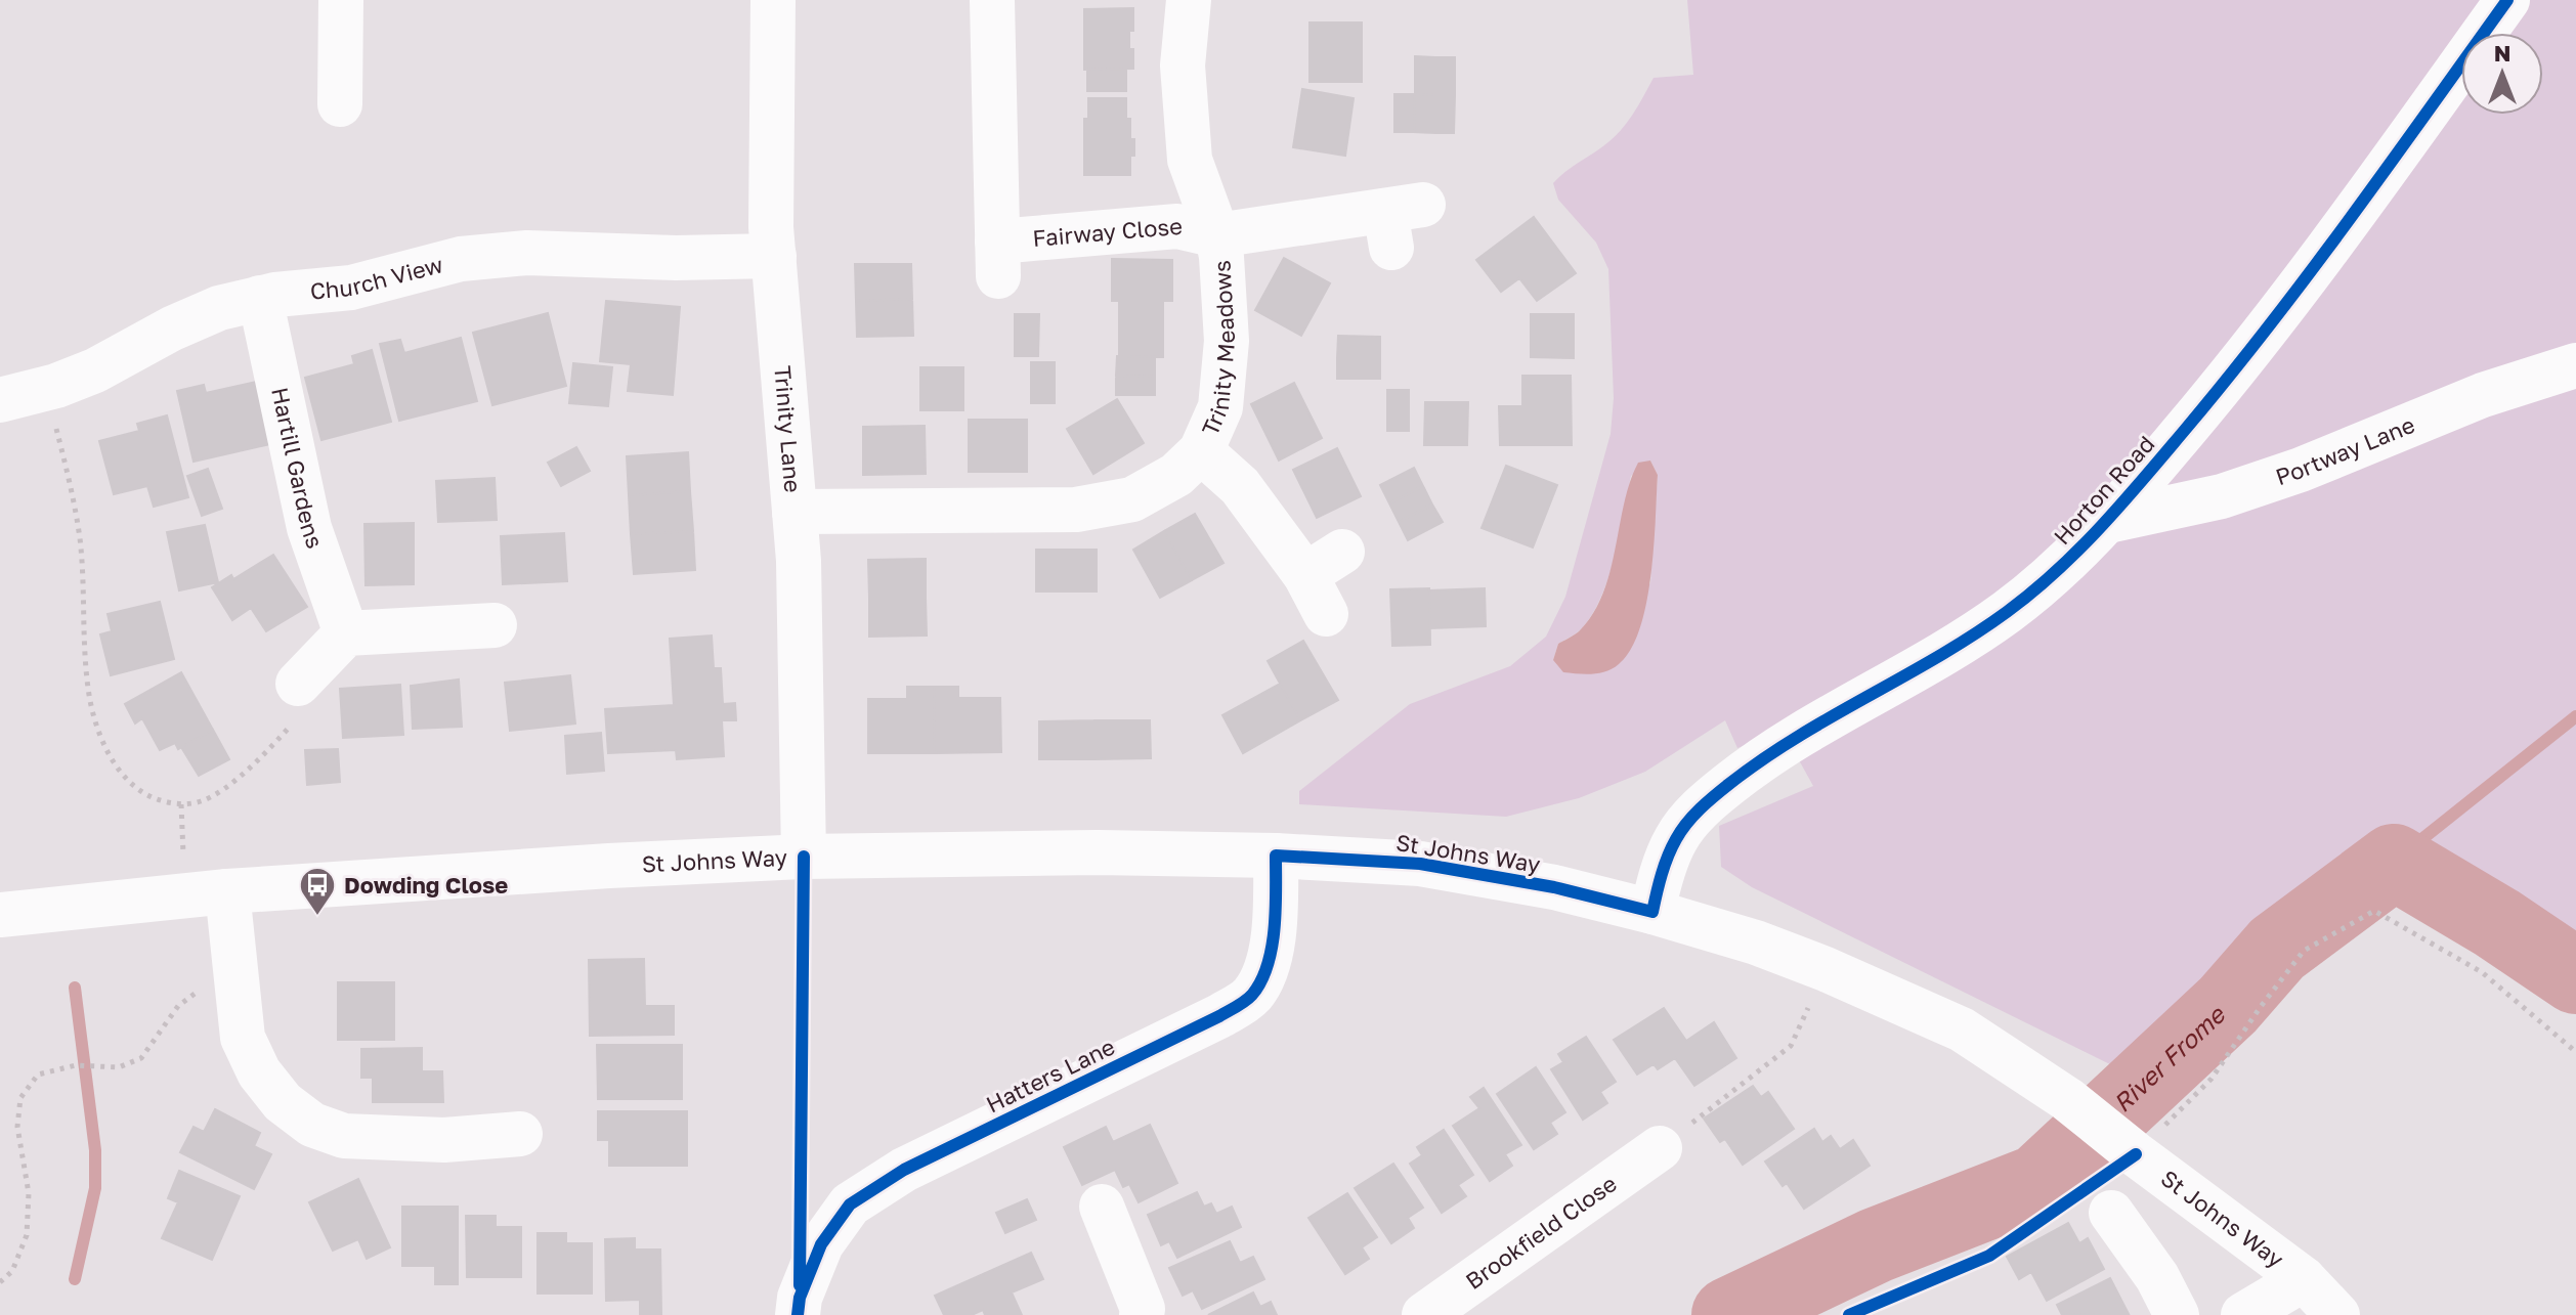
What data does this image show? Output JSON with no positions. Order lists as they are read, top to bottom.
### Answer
{
  "streets": {
    "street": [
      "Fairway Close",
      "Church View",
      "Trinity Meadows",
      "Trinity Lane",
      "Portway Lane",
      "Hartill Gardens",
      "Horton Road",
      "St Johns Way",
      "Hatters Lane",
      "Brookfield Close"
    ]
  },
  "crossings": [
    ["Fairway Close", "Trinity Meadows"],
    ["Church View", "Trinity Lane"],
    ["Church View", "Hartill Gardens"],
    ["Trinity Meadows", "Trinity Lane"],
    ["Trinity Lane", "St Johns Way"],
    ["Portway Lane", "Horton Road"],
    ["Horton Road", "St Johns Way"],
    ["St Johns Way", "Hatters Lane"]
  ],
  "water": ["River Frome"],
  "places": {
    "bus stop": ["Dowding Close"]
  },
  "north": "top"
}
